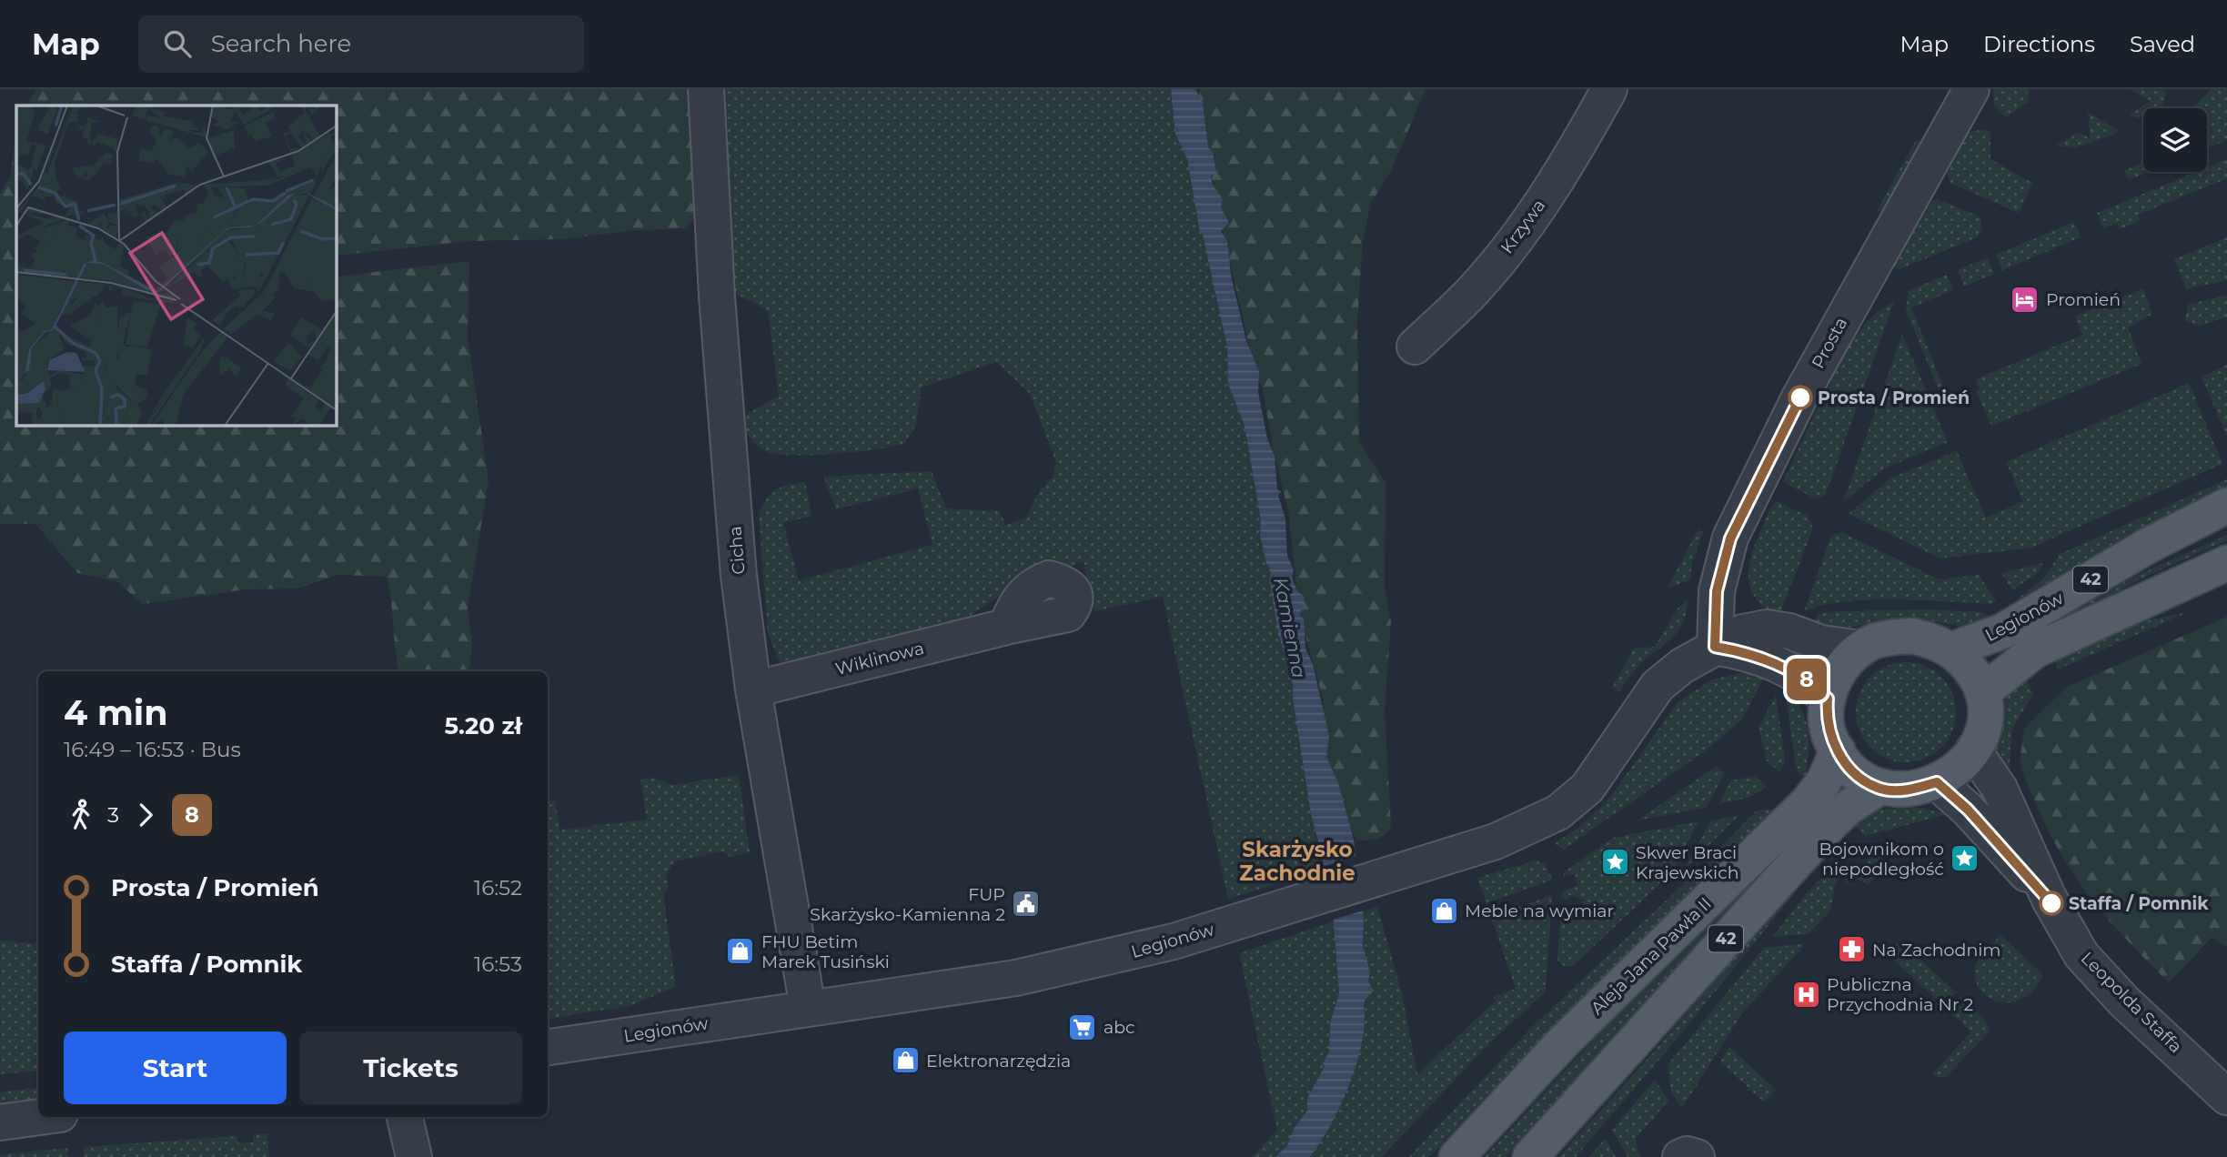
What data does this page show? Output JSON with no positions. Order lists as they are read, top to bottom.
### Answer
{
  "streets": {
    "main road": ["42", "Legionów", "Aleja Jana Pawła II"],
    "street": [
      "Krzywa",
      "Prosta",
      "Cicha",
      "Wiklinowa",
      "Leopolda Staffa"
    ]
  },
  "crossings": [
    ["Prosta", "Legionów"],
    ["Cicha", "Legionów"],
    ["Cicha", "Wiklinowa"],
    ["42", "Legionów"],
    ["42", "Aleja Jana Pawła II"],
    ["42", "Leopolda Staffa"],
    ["Legionów", "Aleja Jana Pawła II"],
    ["Legionów", "Leopolda Staffa"],
    ["Aleja Jana Pawła II", "Leopolda Staffa"]
  ],
  "districts": ["Skarżysko Zachodnie"],
  "water": ["Kamienna"],
  "places": {
    "hotel": ["Promień"],
    "other": ["Prosta / Promień", "Staffa / Pomnik"],
    "place": ["Bojownikom o niepodległość", "Skwer Braci Krajewskich"],
    "public building": ["FUP Skarżysko-Kamienna 2"],
    "shop": ["Meble na wymiar", "FHU Betim Marek Tusiński", "Elektronarzędzia"],
    "pharmacy": ["Na Zachodnim"],
    "hospital": ["Publiczna Przychodnia Nr 2"],
    "supermarket": ["abc"]
  },
  "lines": ["bus line 8"],
  "page": {
    "header": "Map",
    "search": "Search here",
    "nav": ["Map", "Directions", "Saved"],
    "on_map": "8",
    "heading": ["4 min", "16:49 – 16:53 · Bus", "5.20 zł"],
    "legs": ["3", "8"],
    "list": [
      {
        "name": "Prosta / Promień",
        "value": "16:52"
      },
      {
        "name": "Staffa / Pomnik",
        "value": "16:53"
      }
    ],
    "buttons": ["Start", "Tickets"]
  }
}
